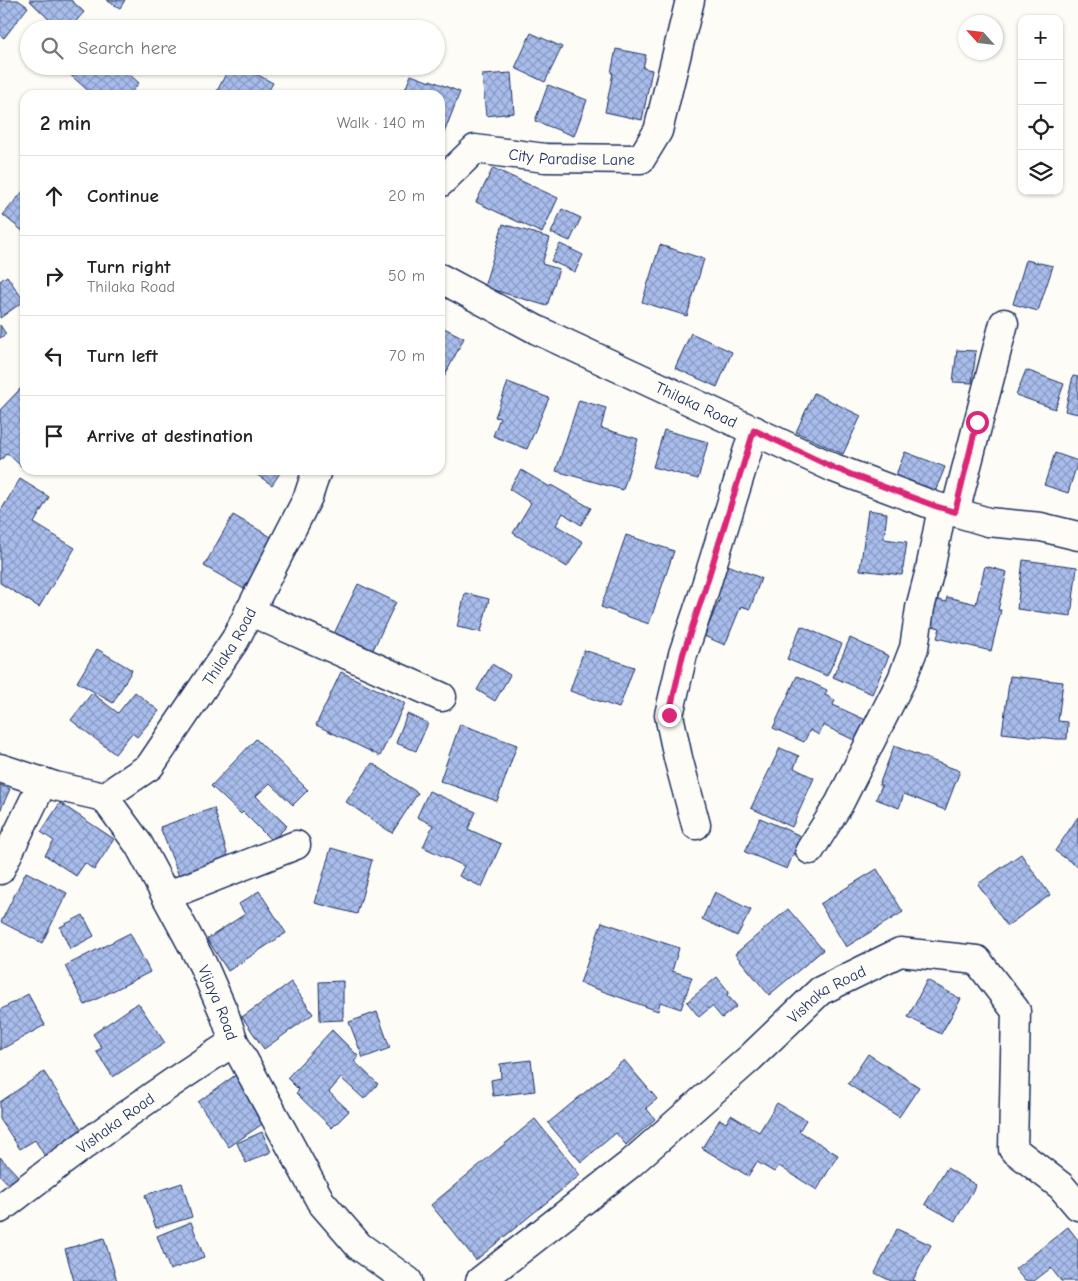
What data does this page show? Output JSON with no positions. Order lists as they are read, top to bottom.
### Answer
{
  "streets": {
    "street": [
      "City Paradise Lane",
      "Thilaka Road",
      "Vishaka Road",
      "Vijaya Road"
    ]
  },
  "crossings": [
    ["Thilaka Road", "Vijaya Road"],
    ["Vishaka Road", "Vijaya Road"]
  ],
  "north": "top left",
  "page": {
    "map_buttons": ["+", "−"],
    "search": "Search here",
    "heading": ["2 min", "Walk · 140 m"],
    "list": [
      ["Continue", "20 m"],
      ["Turn right", "Thilaka Road", "50 m"],
      ["Turn left", "70 m"],
      "Arrive at destination"
    ]
  }
}
